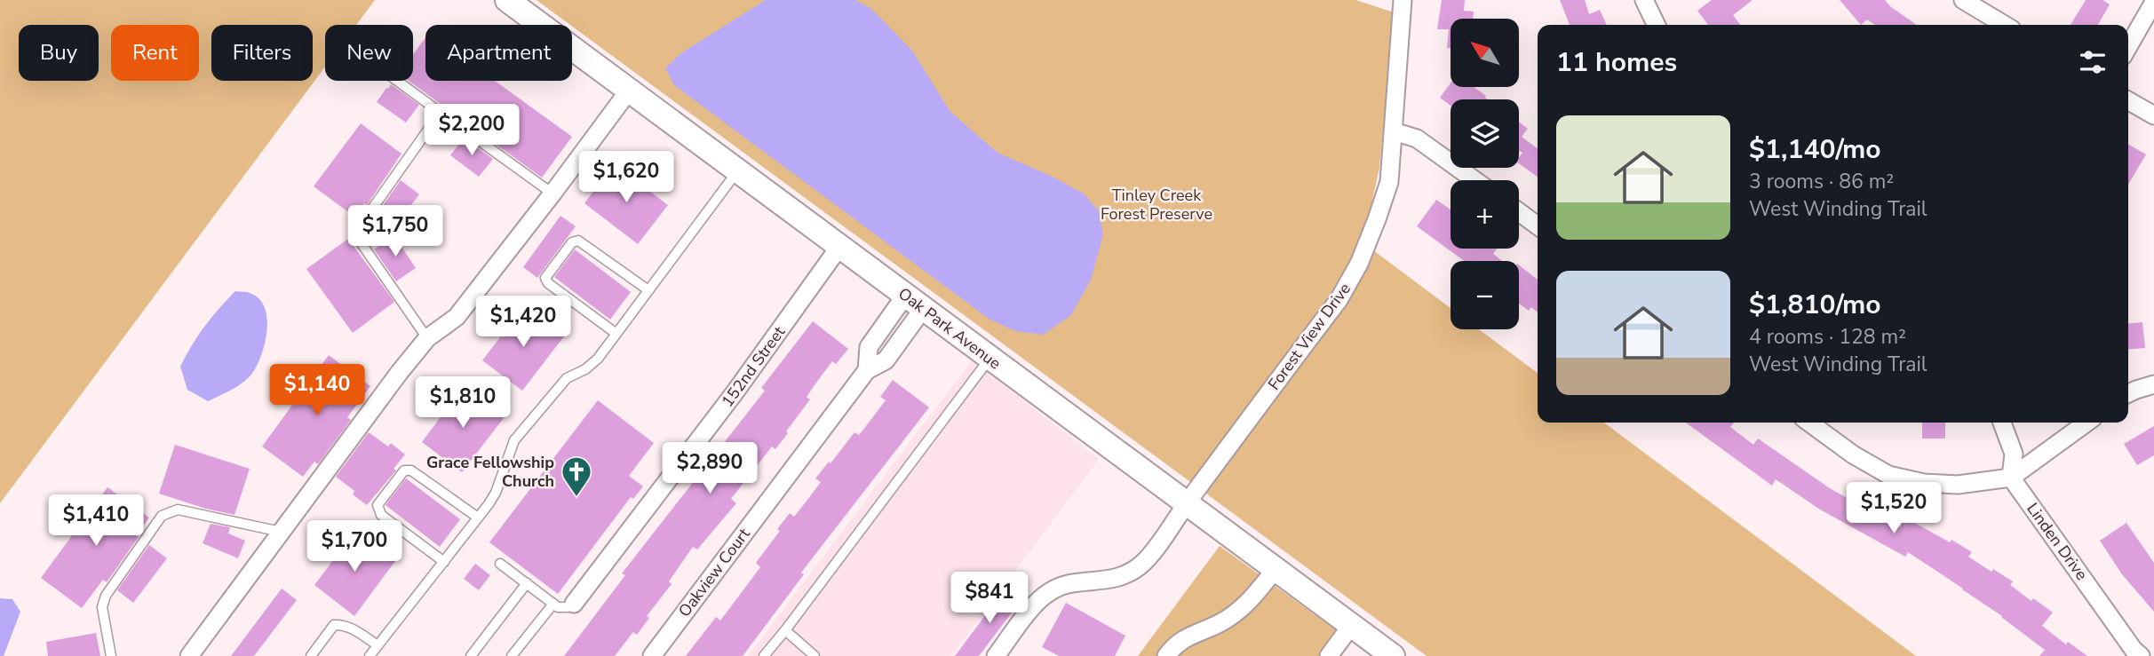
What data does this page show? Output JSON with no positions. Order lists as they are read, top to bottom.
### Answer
{
  "streets": {
    "street": [
      "Oak Park Avenue",
      "Forest View Drive",
      "152nd Street",
      "Linden Drive",
      "Oakview Court"
    ]
  },
  "crossings": [
    ["Oak Park Avenue", "Forest View Drive"],
    ["Oak Park Avenue", "152nd Street"],
    ["Oak Park Avenue", "Oakview Court"]
  ],
  "parks": ["Tinley Creek Forest Preserve"],
  "places": {
    "church": ["Grace Fellowship Church"]
  },
  "north": "top left",
  "page": {
    "map_buttons": ["+", "−"],
    "chip": [
      "Buy",
      "Rent",
      "Filters",
      "New",
      "Apartment"
    ],
    "heading": "11 homes",
    "list": [
      {
        "name": "$1,140/mo",
        "note": "3 rooms · 86 m² · West Winding Trail"
      },
      {
        "name": "$1,810/mo",
        "note": "4 rooms · 128 m² · West Winding Trail"
      }
    ],
    "price": [
      "$2,200",
      "$1,620",
      "$1,750",
      "$1,420",
      "$1,140",
      "$1,810",
      "$2,890",
      "$1,520",
      "$1,410",
      "$1,700",
      "$841"
    ]
  }
}
